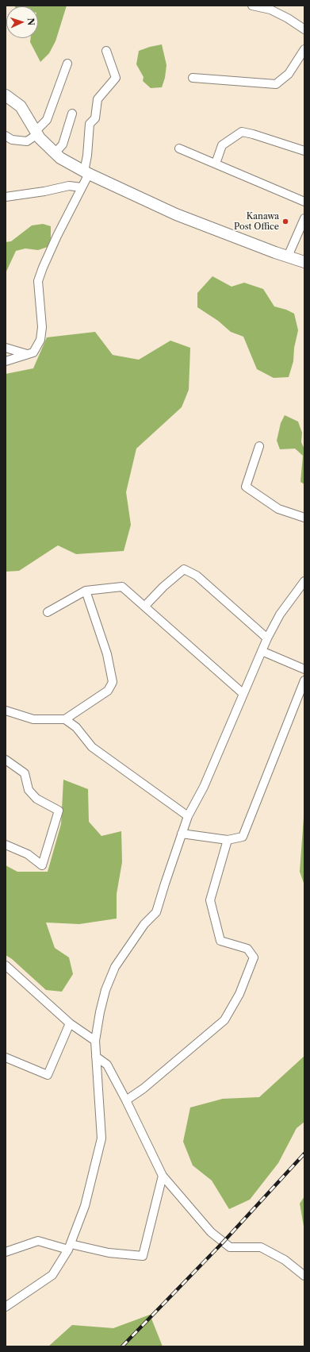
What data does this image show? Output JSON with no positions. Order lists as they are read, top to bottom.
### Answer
{
  "places": ["Kanawa Post Office"],
  "north": "right"
}
